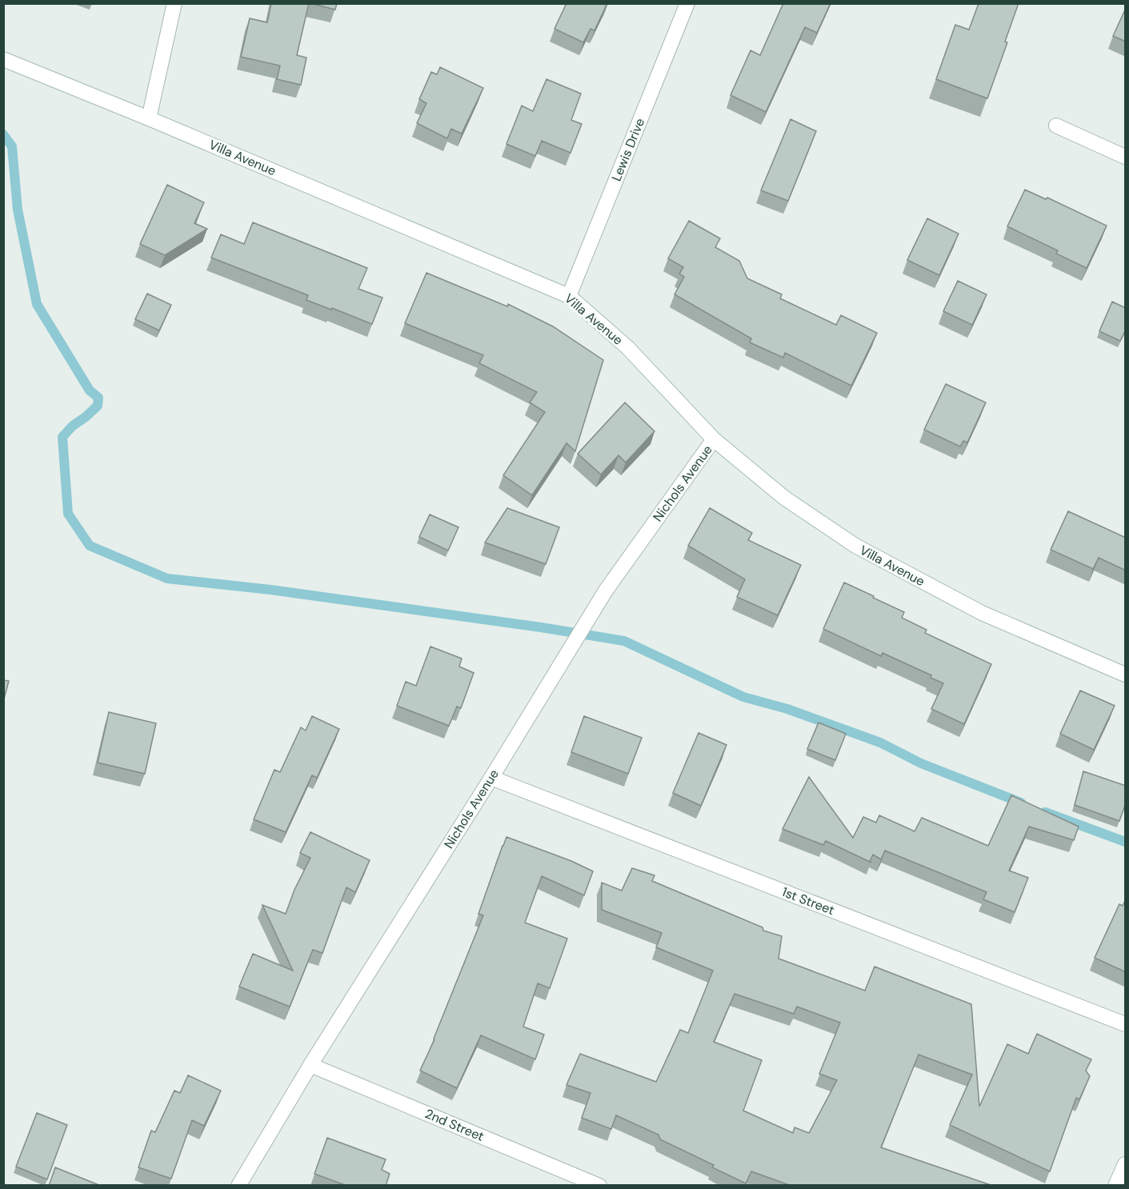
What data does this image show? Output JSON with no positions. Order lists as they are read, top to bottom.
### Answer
{
  "streets": {
    "street": [
      "Lewis Drive",
      "Villa Avenue",
      "Nichols Avenue",
      "1st Street",
      "2nd Street"
    ]
  },
  "crossings": [
    ["Lewis Drive", "Villa Avenue"],
    ["Villa Avenue", "Nichols Avenue"],
    ["Nichols Avenue", "1st Street"],
    ["Nichols Avenue", "2nd Street"]
  ]
}
